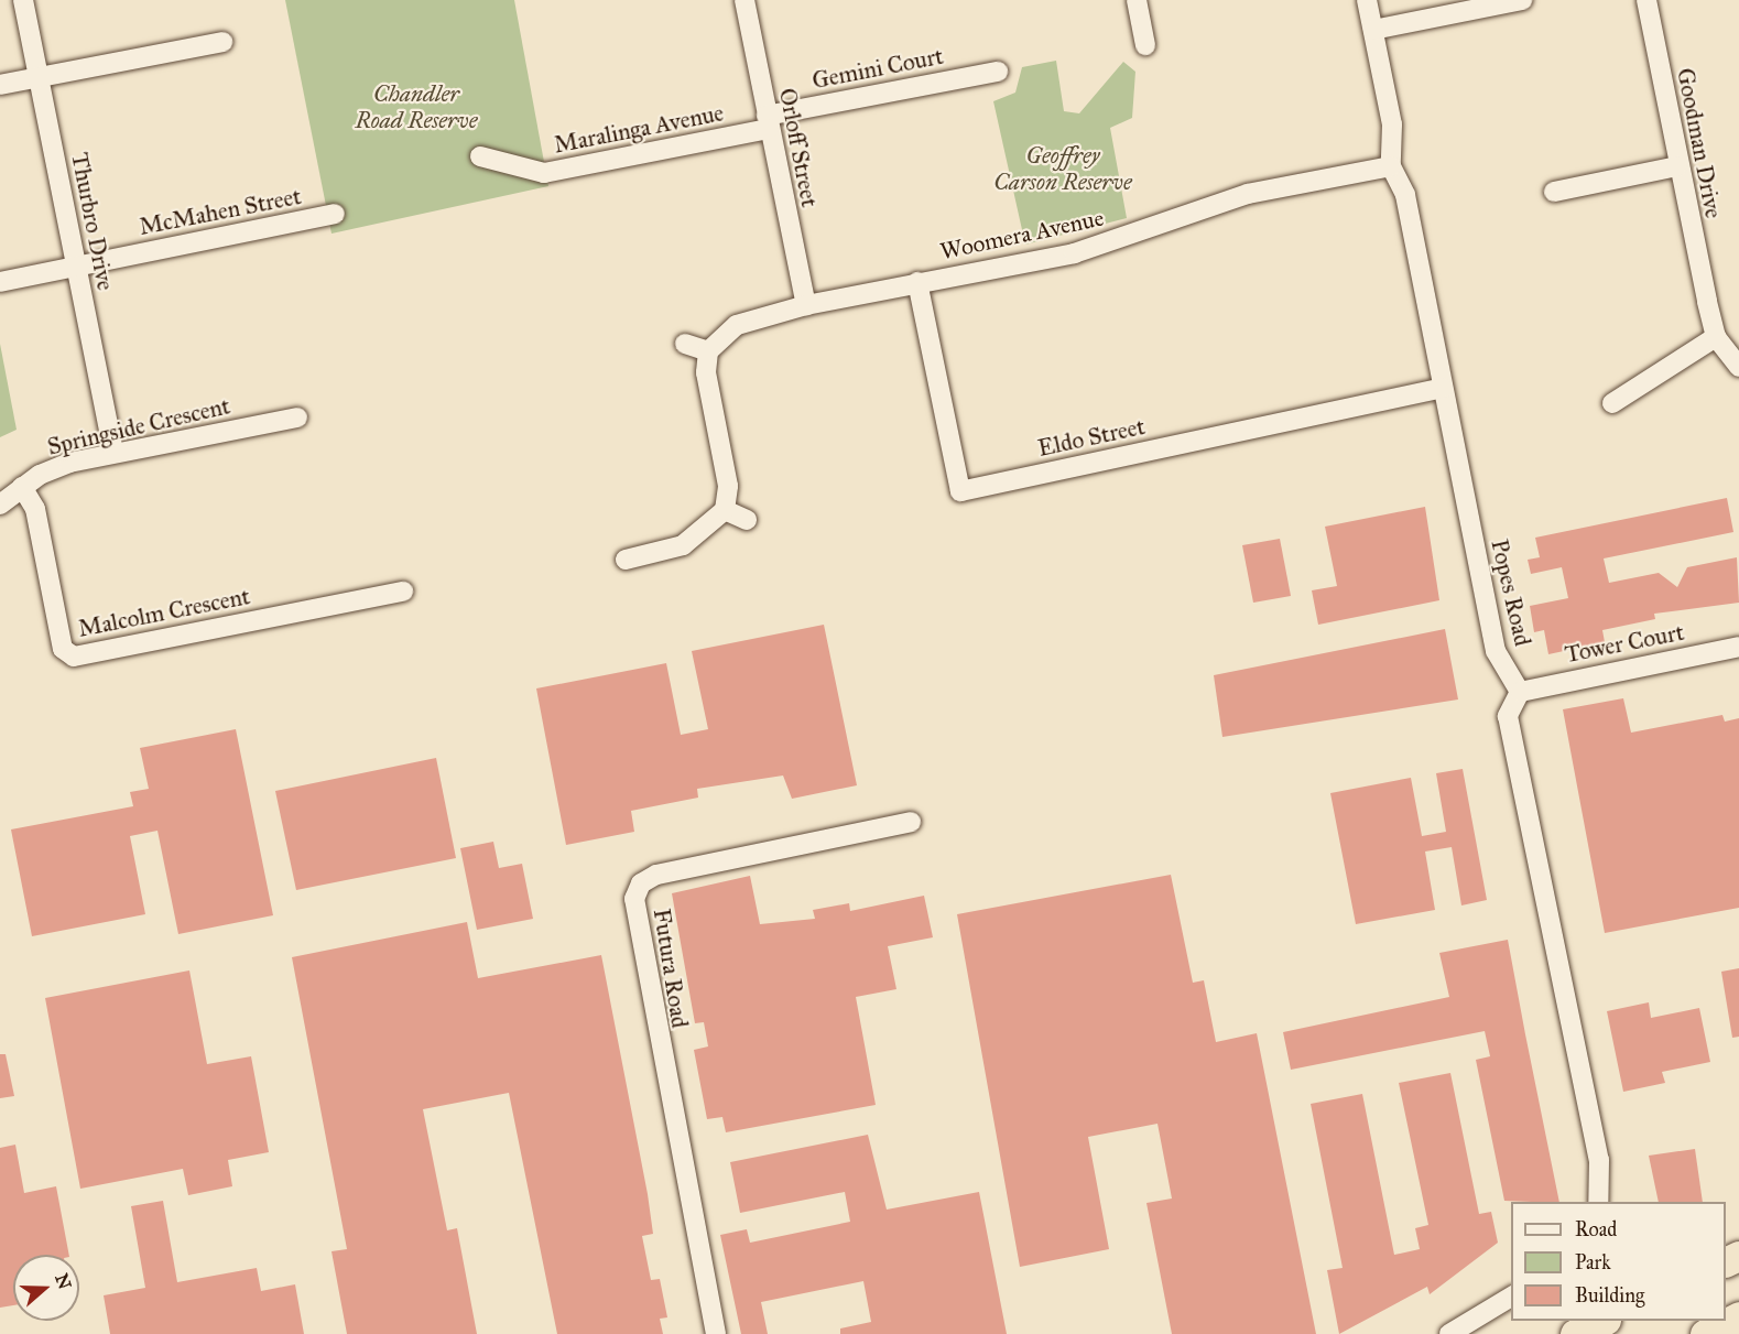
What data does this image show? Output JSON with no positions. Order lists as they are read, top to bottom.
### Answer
{
  "streets": {
    "street": [
      "Gemini Court",
      "Maralinga Avenue",
      "Goodman Drive",
      "Orloff Street",
      "McMahen Street",
      "Thurbro Drive",
      "Woomera Avenue",
      "Springside Crescent",
      "Eldo Street",
      "Popes Road",
      "Malcolm Crescent",
      "Tower Court",
      "Futura Road"
    ]
  },
  "crossings": [
    ["Gemini Court", "Maralinga Avenue"],
    ["Gemini Court", "Orloff Street"],
    ["Maralinga Avenue", "Orloff Street"],
    ["Orloff Street", "Woomera Avenue"],
    ["McMahen Street", "Thurbro Drive"],
    ["Thurbro Drive", "Springside Crescent"],
    ["Woomera Avenue", "Eldo Street"],
    ["Woomera Avenue", "Popes Road"],
    ["Springside Crescent", "Malcolm Crescent"],
    ["Eldo Street", "Popes Road"],
    ["Popes Road", "Tower Court"]
  ],
  "parks": ["Chandler Road Reserve", "Geoffrey Carson Reserve"],
  "legend": ["Road", "Park", "Building"],
  "north": "right"
}
